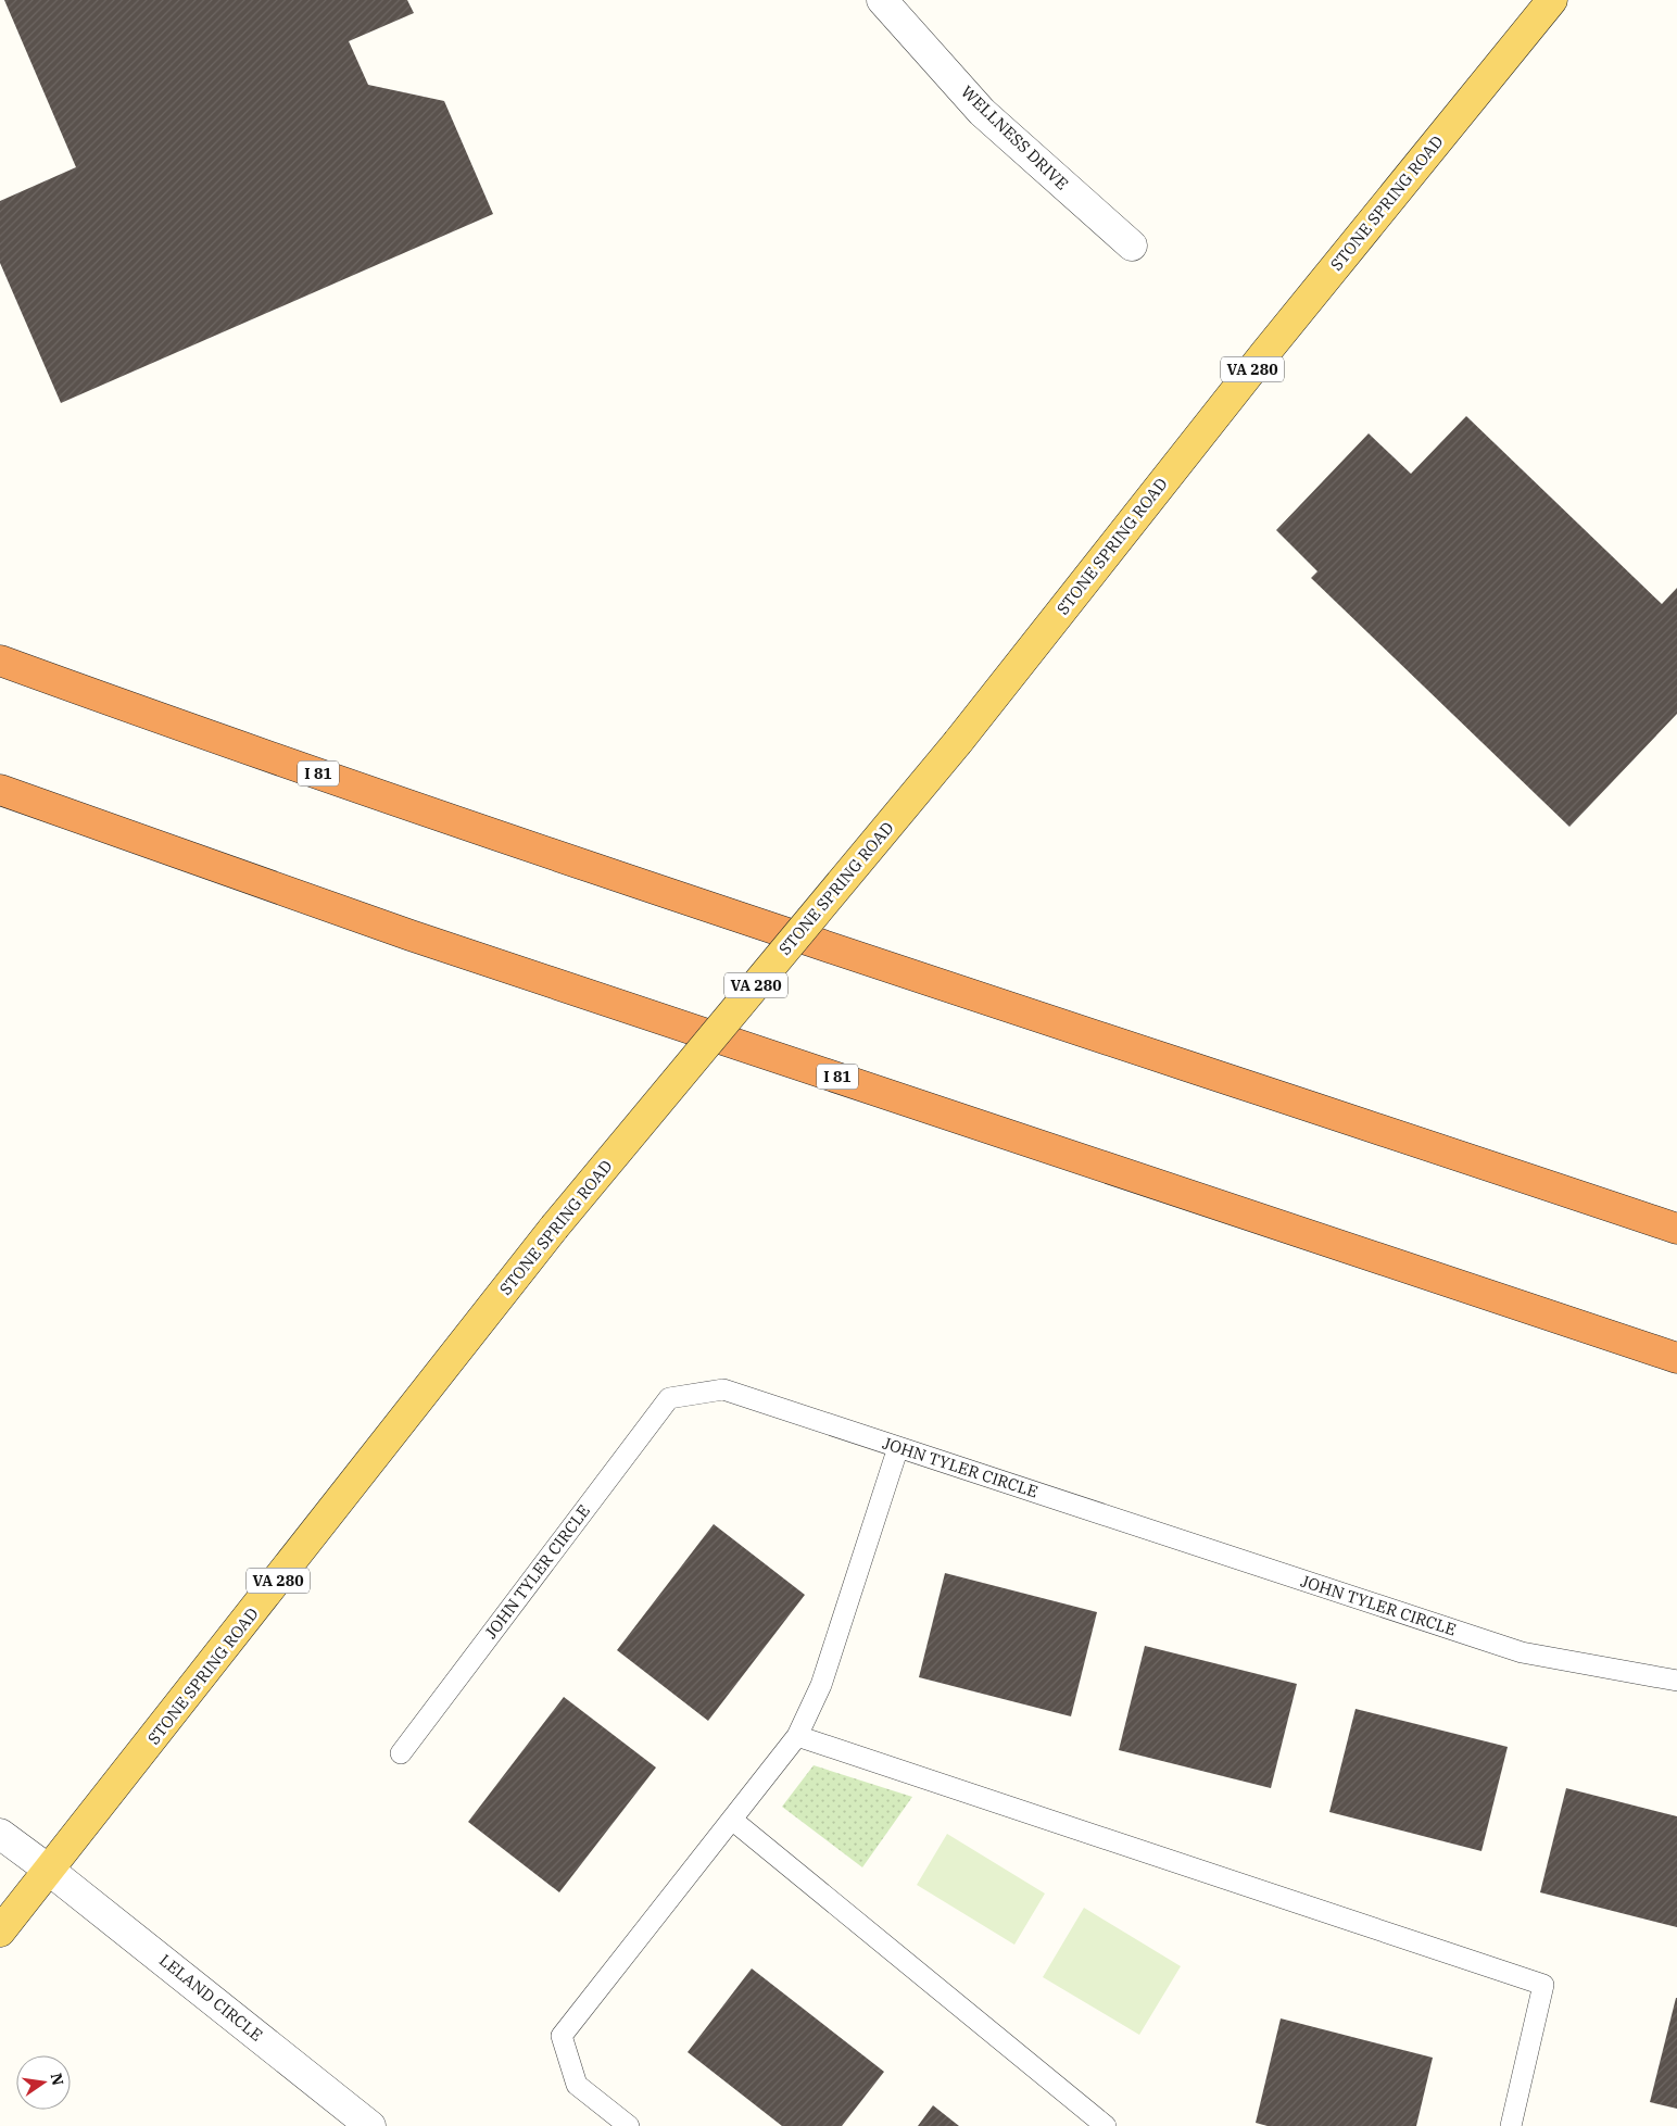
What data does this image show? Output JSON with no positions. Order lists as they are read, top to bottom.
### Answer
{
  "streets": {
    "highway": ["I 81"],
    "main road": ["STONE SPRING ROAD", "VA 280"],
    "street": ["WELLNESS DRIVE", "LELAND CIRCLE"],
    "lane": ["JOHN TYLER CIRCLE"]
  },
  "crossings": [
    ["STONE SPRING ROAD", "LELAND CIRCLE"]
  ],
  "north": "right"
}
